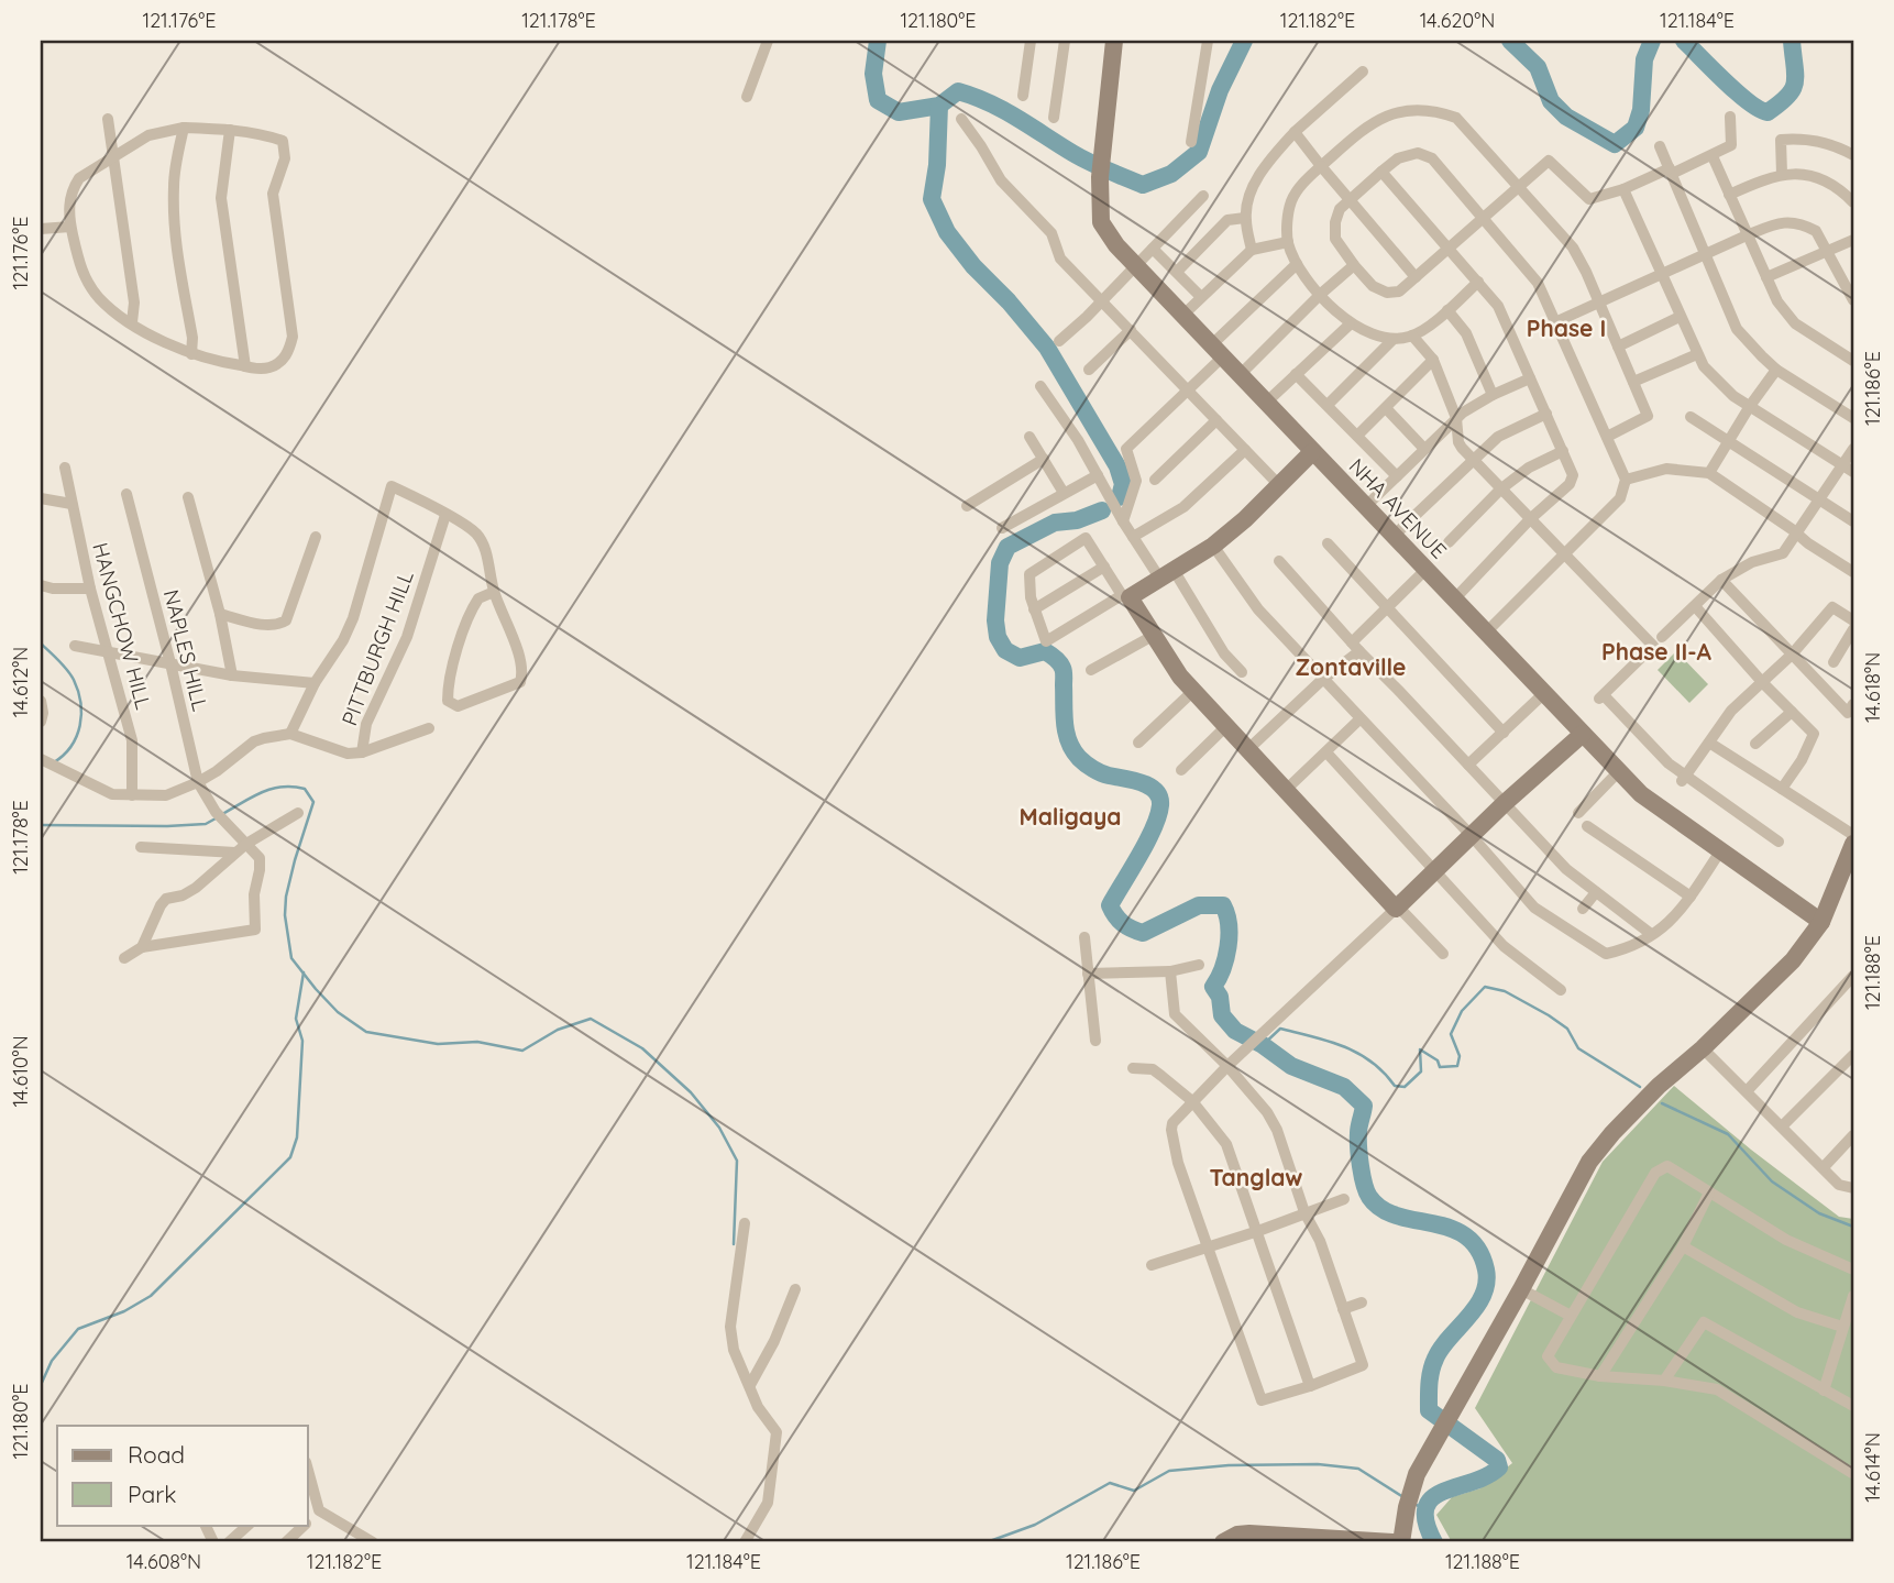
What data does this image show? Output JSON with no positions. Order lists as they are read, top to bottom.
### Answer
{
  "streets": {
    "street": [
      "NHA AVENUE",
      "HANGCHOW HILL",
      "PITTBURGH HILL",
      "NAPLES HILL"
    ]
  },
  "districts": [
    "Phase I",
    "Phase II-A",
    "Zontaville",
    "Maligaya",
    "Tanglaw"
  ],
  "legend": ["Road", "Park"],
  "coordinates": [
    "121.176°E",
    "121.178°E",
    "121.180°E",
    "121.182°E",
    "14.620°N",
    "121.184°E",
    "121.186°E",
    "14.612°N",
    "14.618°N",
    "121.188°E",
    "14.610°N",
    "14.614°N",
    "14.608°N"
  ]
}
